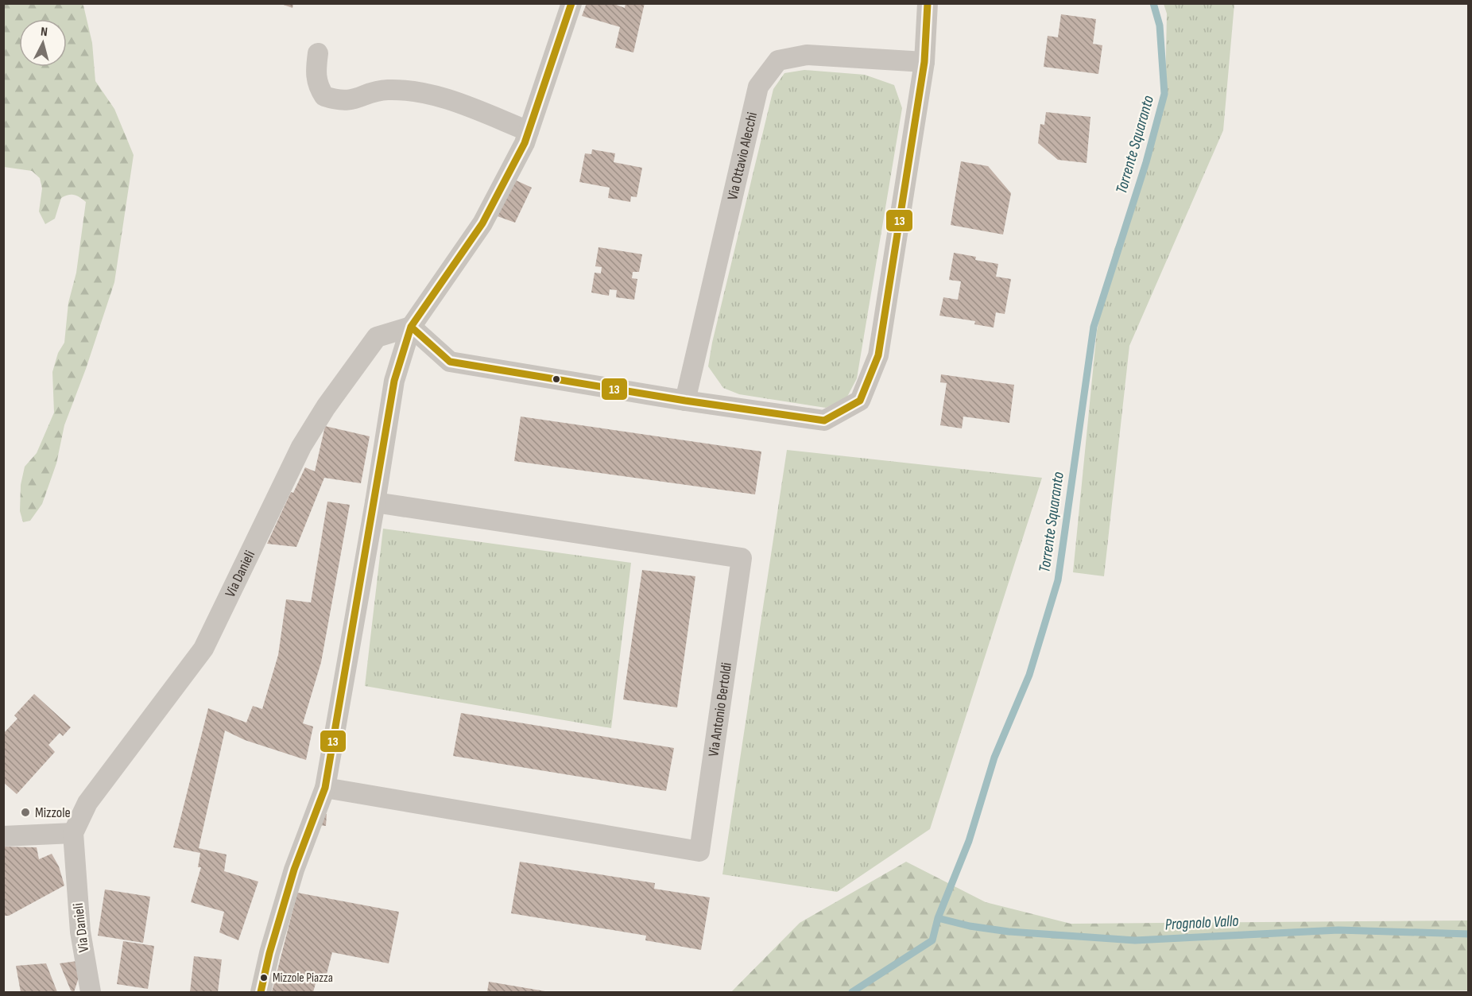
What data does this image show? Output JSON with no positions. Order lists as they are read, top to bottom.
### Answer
{
  "streets": {
    "street": ["Via Ottavio Alecchi", "Via Danieli", "Via Antonio Bertoldi"]
  },
  "water": ["Torrente Squaranto", "Prognolo Vallo"],
  "places": ["Mizzole", "Mizzole Piazza"],
  "lines": ["transit line 13"],
  "north": "top"
}
